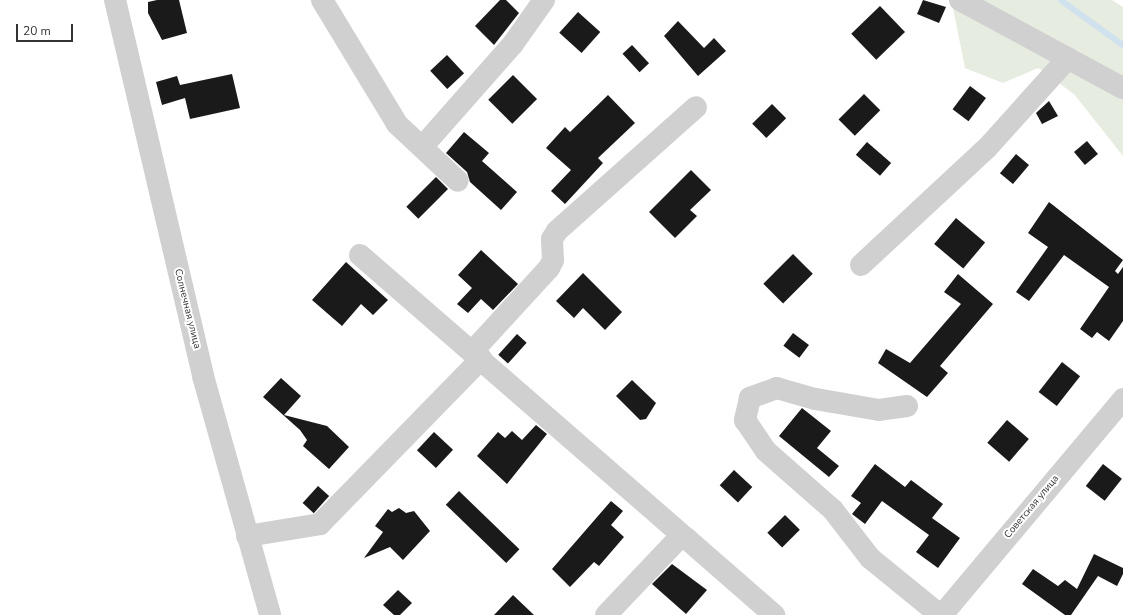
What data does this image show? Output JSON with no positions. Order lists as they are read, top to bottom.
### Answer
{
  "streets": {
    "street": ["Солнечная улица", "Советская улица"]
  },
  "scale_bar": "20 m"
}
